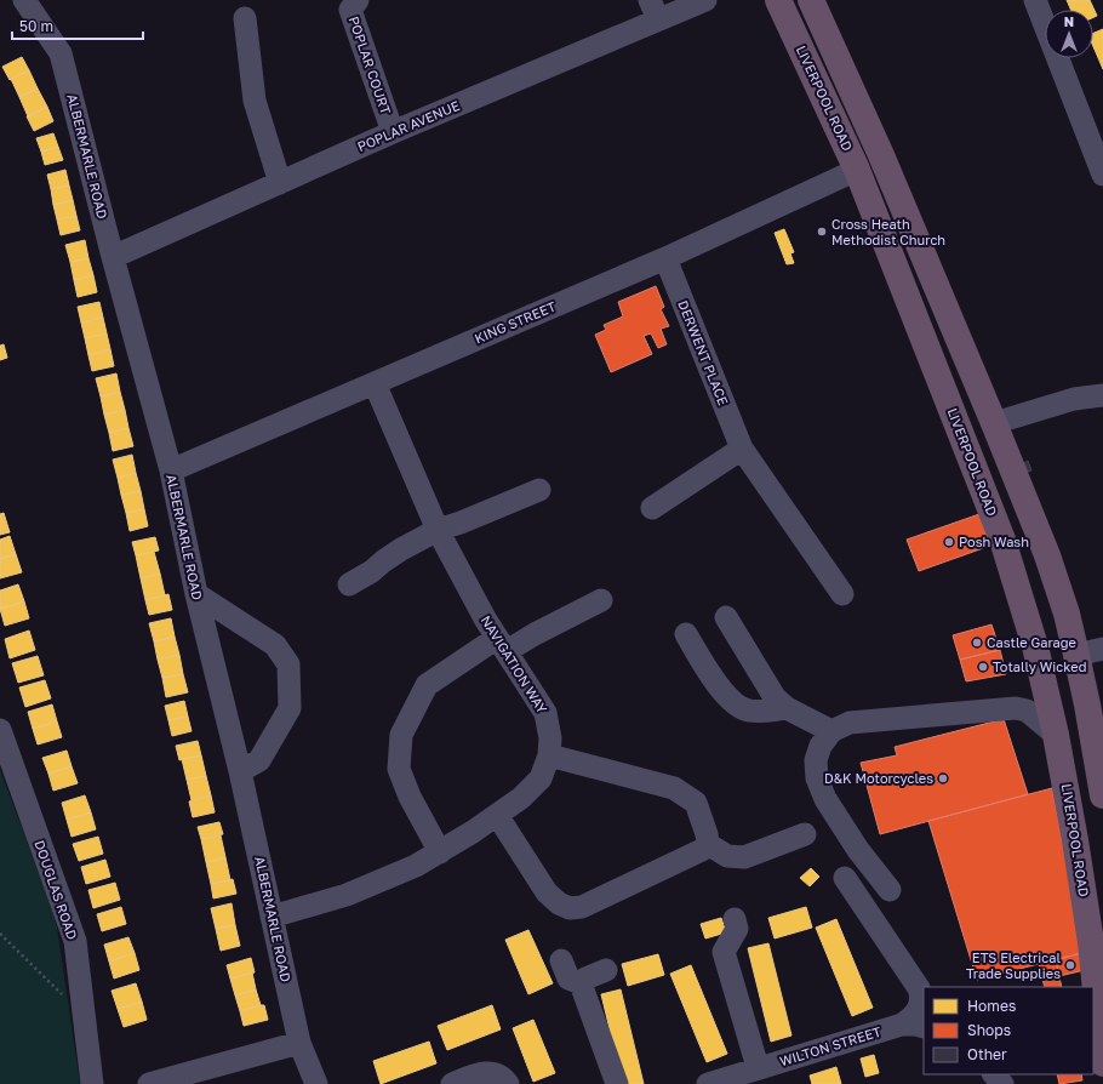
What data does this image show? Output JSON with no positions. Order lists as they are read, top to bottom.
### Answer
{
  "streets": {
    "highway": ["LIVERPOOL ROAD"],
    "street": [
      "POPLAR COURT",
      "POPLAR AVENUE",
      "ALBERMARLE ROAD",
      "KING STREET",
      "DERWENT PLACE",
      "NAVIGATION WAY",
      "DOUGLAS ROAD",
      "WILTON STREET"
    ]
  },
  "crossings": [
    ["POPLAR COURT", "POPLAR AVENUE"],
    ["LIVERPOOL ROAD", "KING STREET"],
    ["POPLAR AVENUE", "ALBERMARLE ROAD"],
    ["ALBERMARLE ROAD", "KING STREET"],
    ["ALBERMARLE ROAD", "NAVIGATION WAY"],
    ["KING STREET", "DERWENT PLACE"],
    ["KING STREET", "NAVIGATION WAY"]
  ],
  "places": [
    "Cross Heath Methodist Church",
    "Posh Wash",
    "Castle Garage",
    "Totally Wicked",
    "D&K Motorcycles",
    "ETS Electrical Trade Supplies"
  ],
  "legend": ["Homes", "Shops", "Other"],
  "scale_bar": "50 m",
  "north": "top"
}
